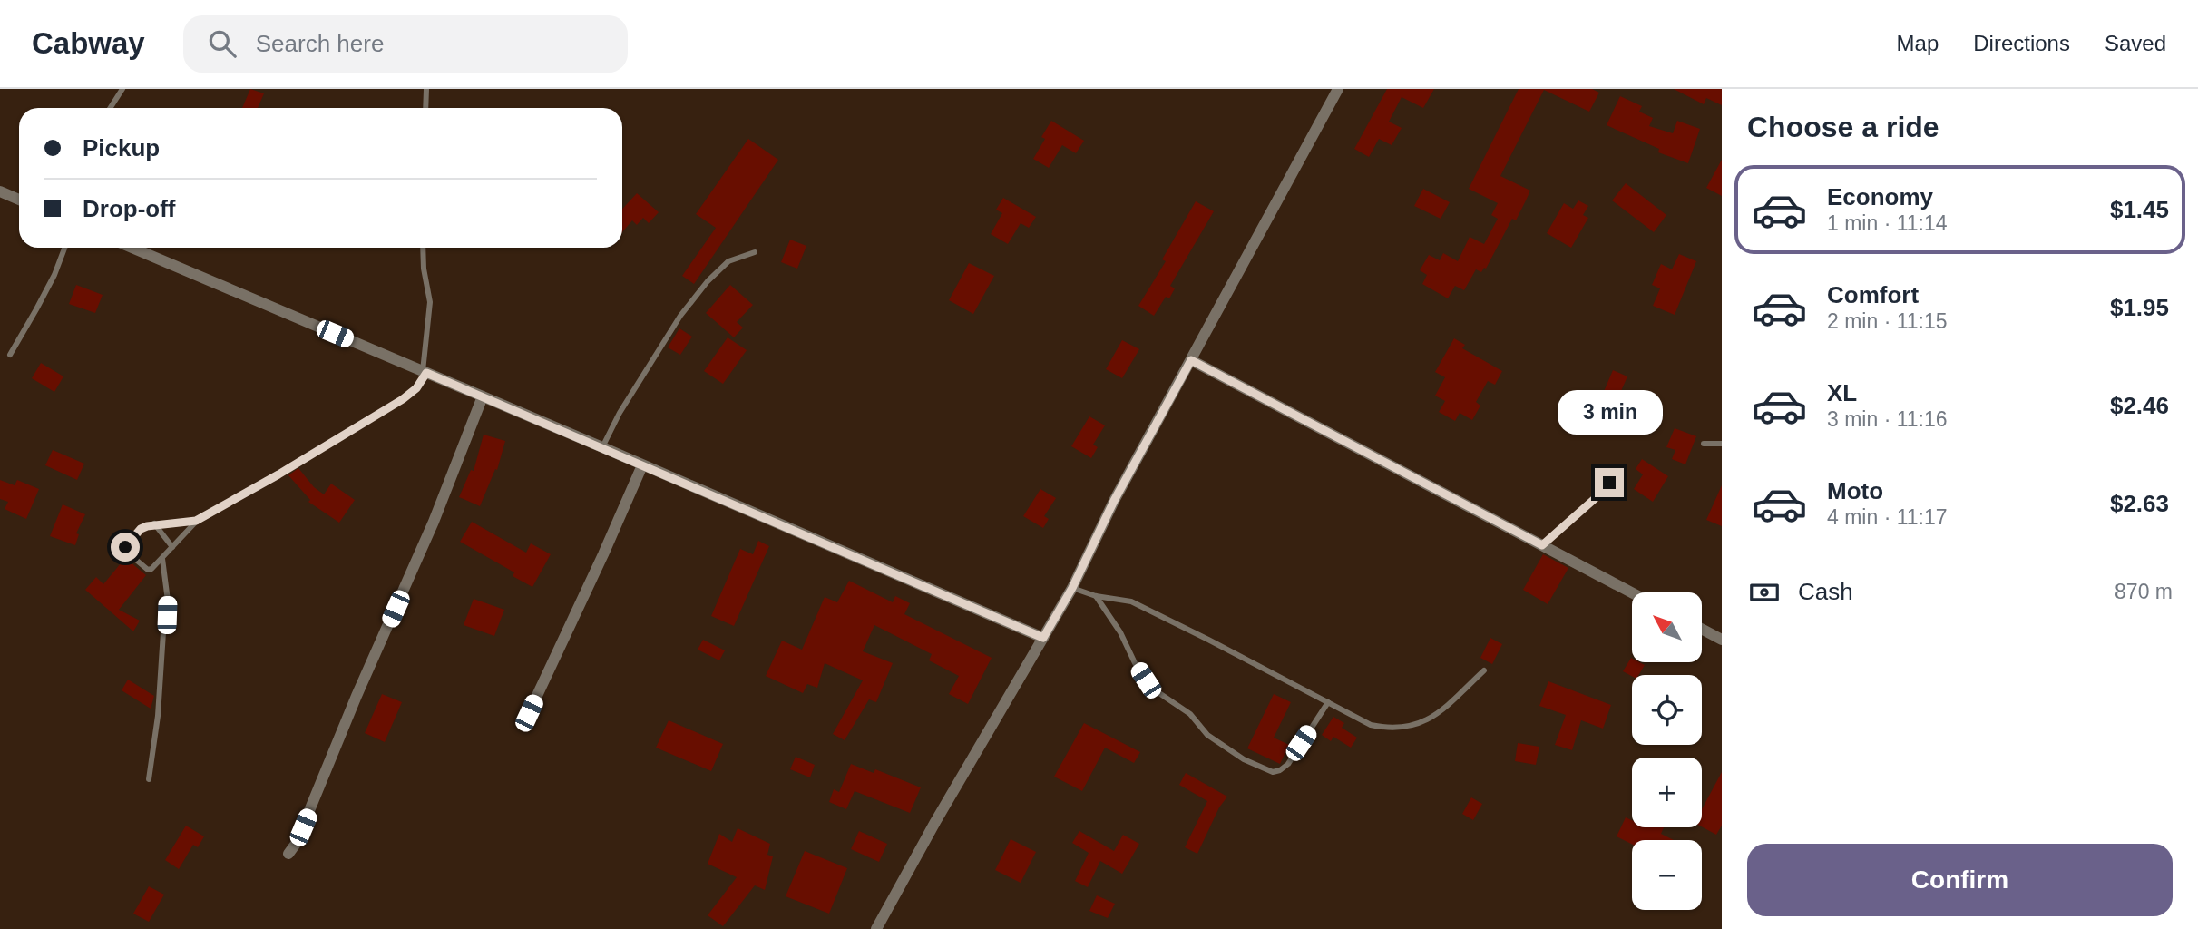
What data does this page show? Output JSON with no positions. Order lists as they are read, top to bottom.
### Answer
{
  "north": "top left",
  "page": {
    "header": "Cabway",
    "search": "Search here",
    "nav": ["Map", "Directions", "Saved"],
    "heading": "Choose a ride",
    "banner": ["Pickup", "Drop-off"],
    "list": [
      {
        "name": "Economy",
        "note": "1 min · 11:14",
        "value": "$1.45"
      },
      {
        "name": "Comfort",
        "note": "2 min · 11:15",
        "value": "$1.95"
      },
      {
        "name": "XL",
        "note": "3 min · 11:16",
        "value": "$2.46"
      },
      {
        "name": "Moto",
        "note": "4 min · 11:17",
        "value": "$2.63"
      }
    ],
    "bubble": "3 min",
    "pay": ["Cash", "870 m"],
    "map_buttons": ["+", "−"],
    "buttons": "Confirm"
  }
}
